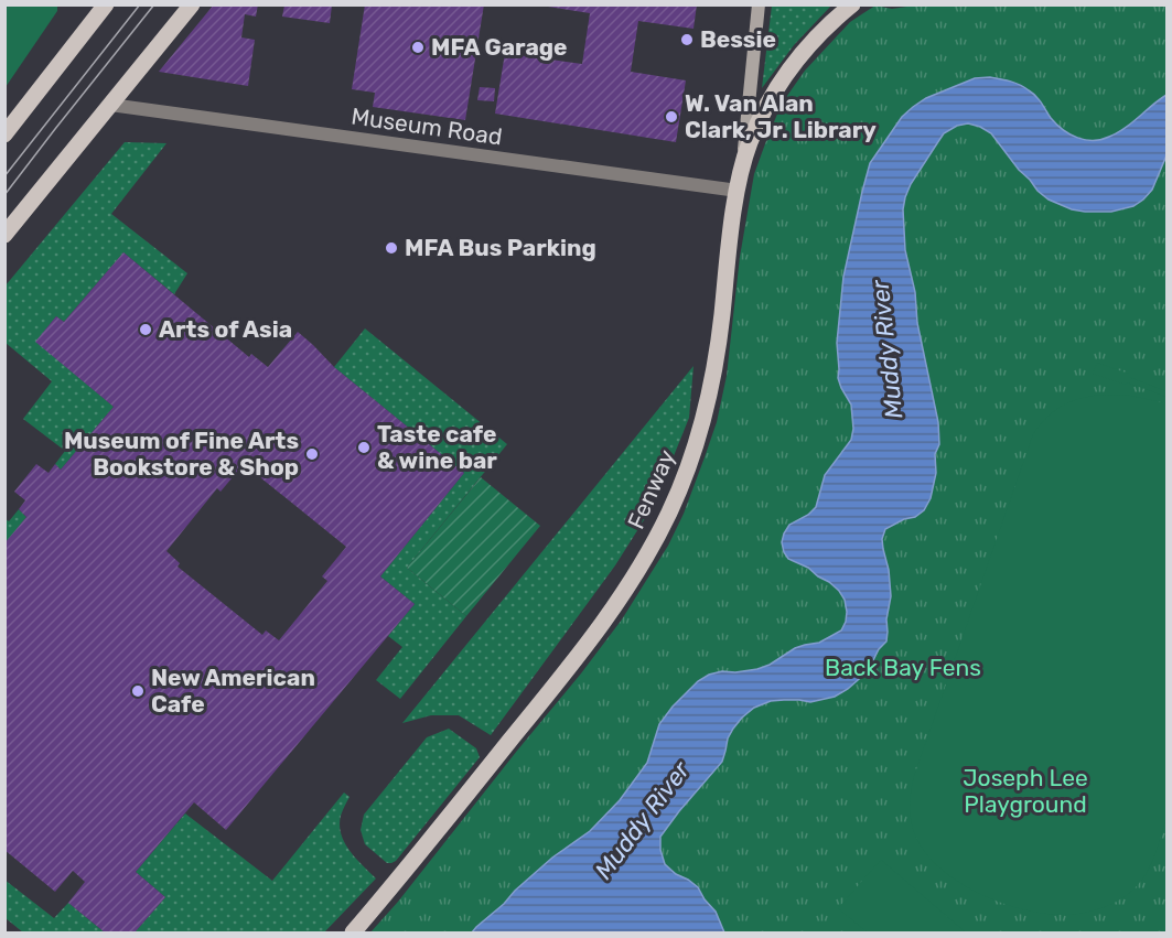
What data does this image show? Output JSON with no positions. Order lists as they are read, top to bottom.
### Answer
{
  "streets": {
    "main road": ["Fenway"],
    "street": ["Museum Road"]
  },
  "crossings": [
    ["Museum Road", "Fenway"]
  ],
  "water": ["Muddy River"],
  "parks": ["Back Bay Fens", "Joseph Lee Playground"],
  "places": [
    "Bessie",
    "MFA Garage",
    "W. Van Alan Clark, Jr. Library",
    "MFA Bus Parking",
    "Arts of Asia",
    "Taste cafe & wine bar",
    "Museum of Fine Arts Bookstore & Shop",
    "New American Cafe"
  ]
}
